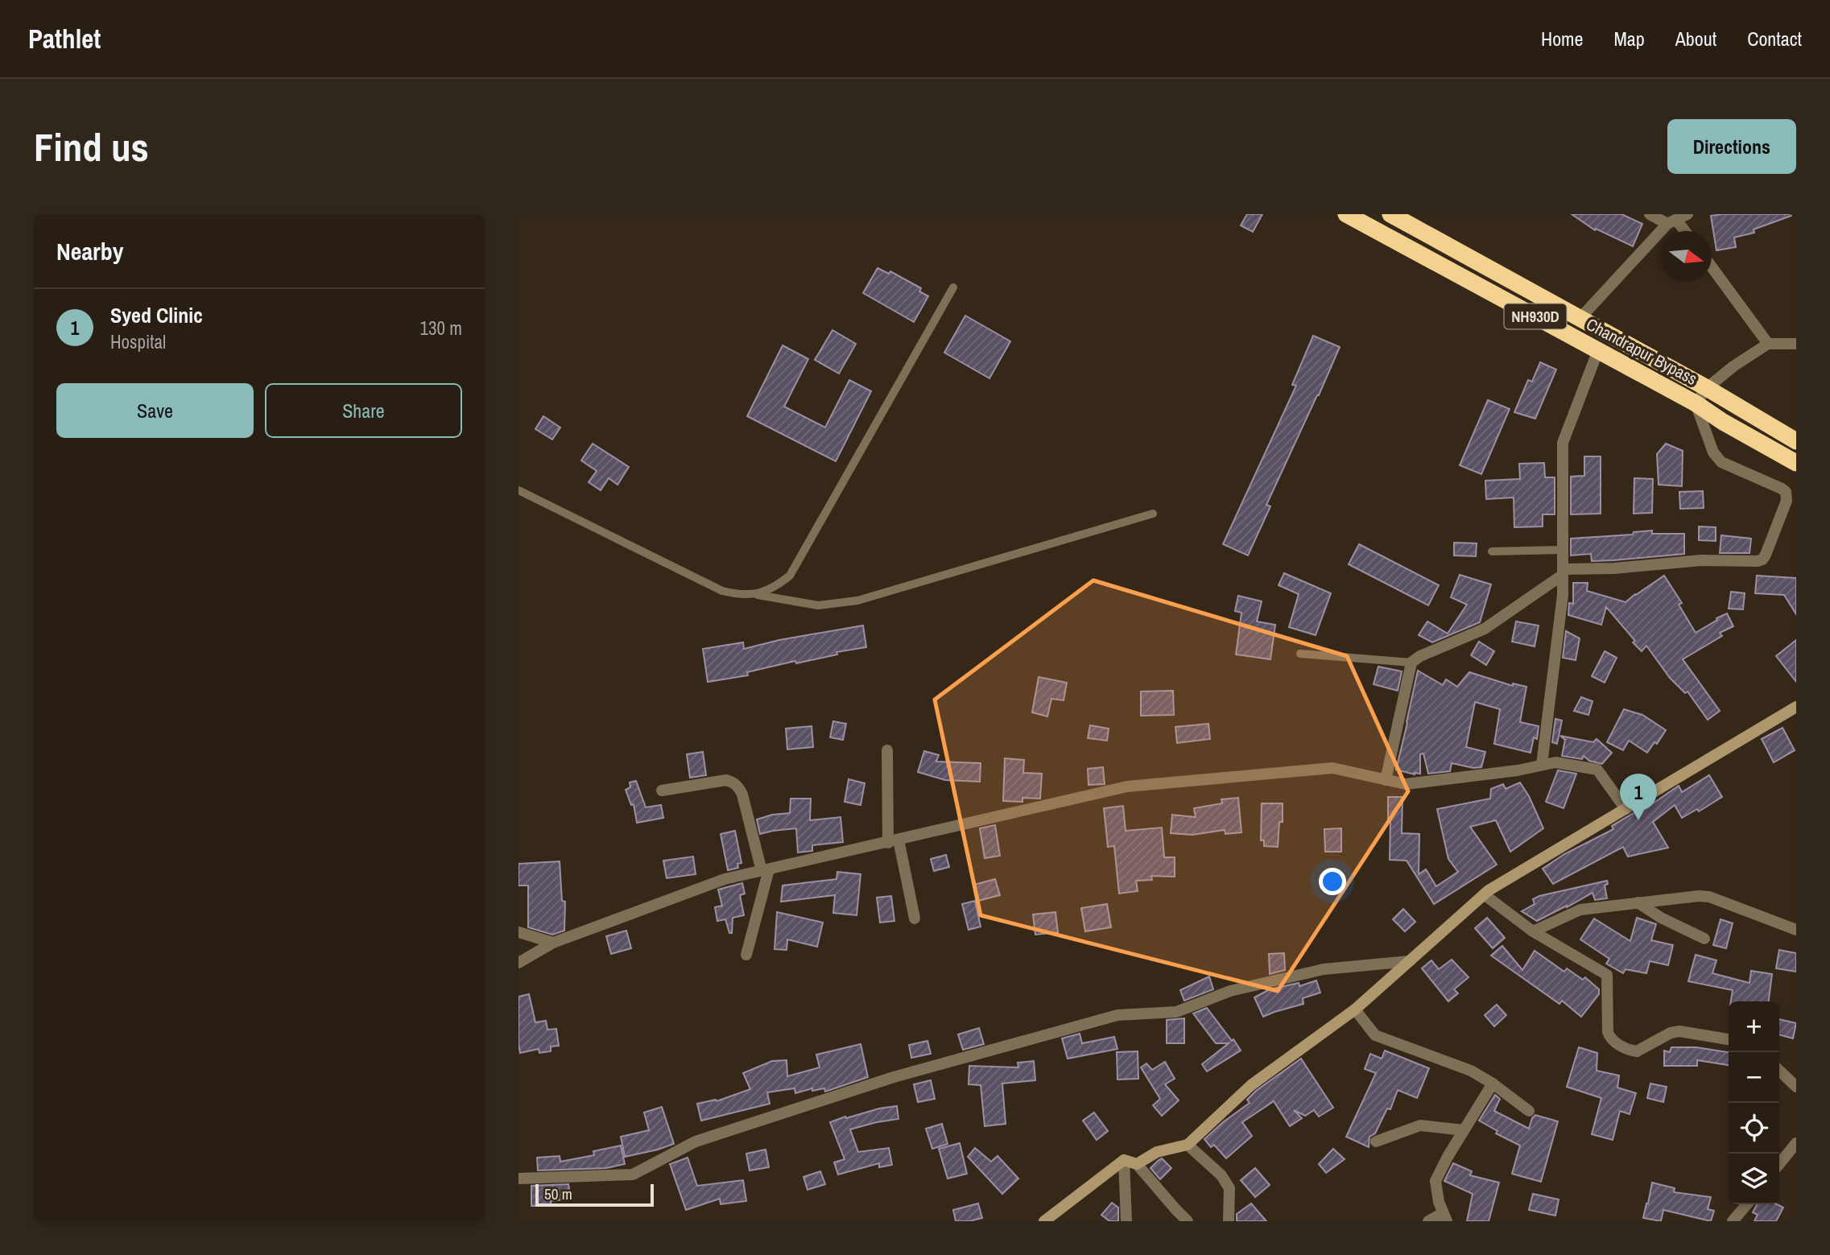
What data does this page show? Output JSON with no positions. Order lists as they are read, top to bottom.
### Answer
{
  "streets": {
    "highway": ["NH930D", "Chandrapur Bypass"]
  },
  "scale_bar": "50 m",
  "north": "right",
  "page": {
    "header": "Pathlet",
    "nav": [
      "Home",
      "Map",
      "About",
      "Contact"
    ],
    "buttons": [
      "Directions",
      ["Save", "Share"]
    ],
    "title": "Find us",
    "heading": "Nearby",
    "list": [
      {
        "mark": "1",
        "name": "Syed Clinic",
        "note": "Hospital",
        "value": "130 m"
      }
    ],
    "pins": "1",
    "map_buttons": ["+", "−"],
    "scale": "50 m"
  }
}
